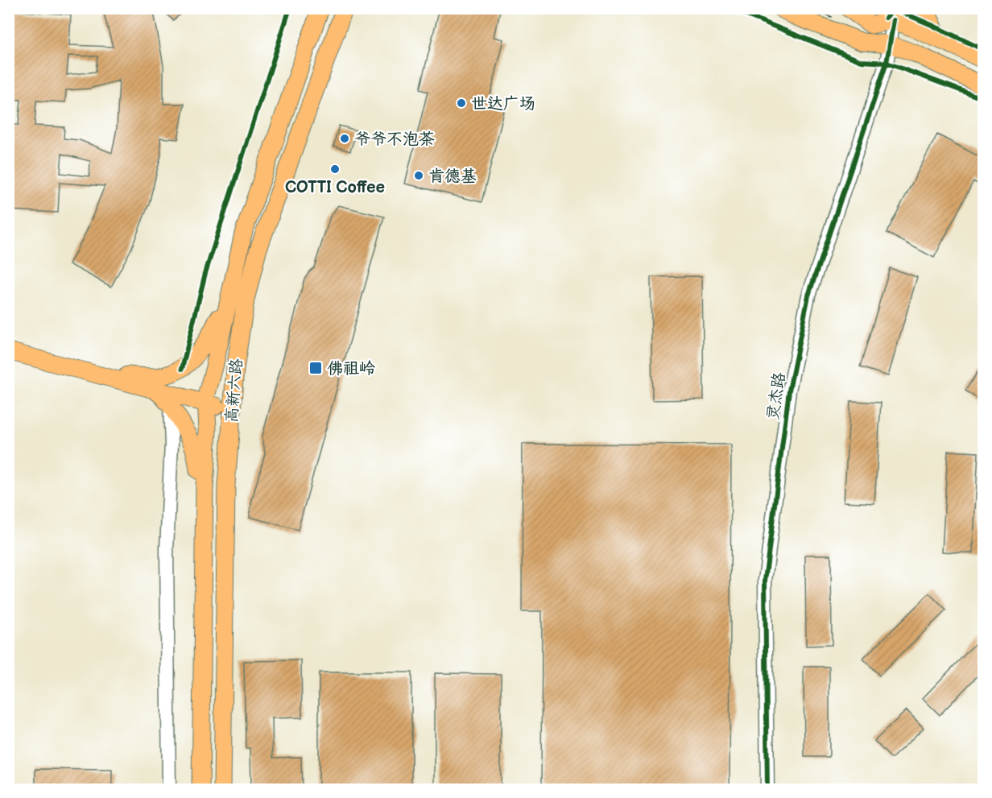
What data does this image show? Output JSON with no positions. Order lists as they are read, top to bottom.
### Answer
{
  "streets": {
    "main road": ["高新六路"],
    "street": ["灵杰路"]
  },
  "places": {
    "other": [
      "世达广场",
      "爷爷不泡茶",
      "COTTI Coffee",
      "肯德基"
    ],
    "transit": ["佛祖岭"]
  }
}
